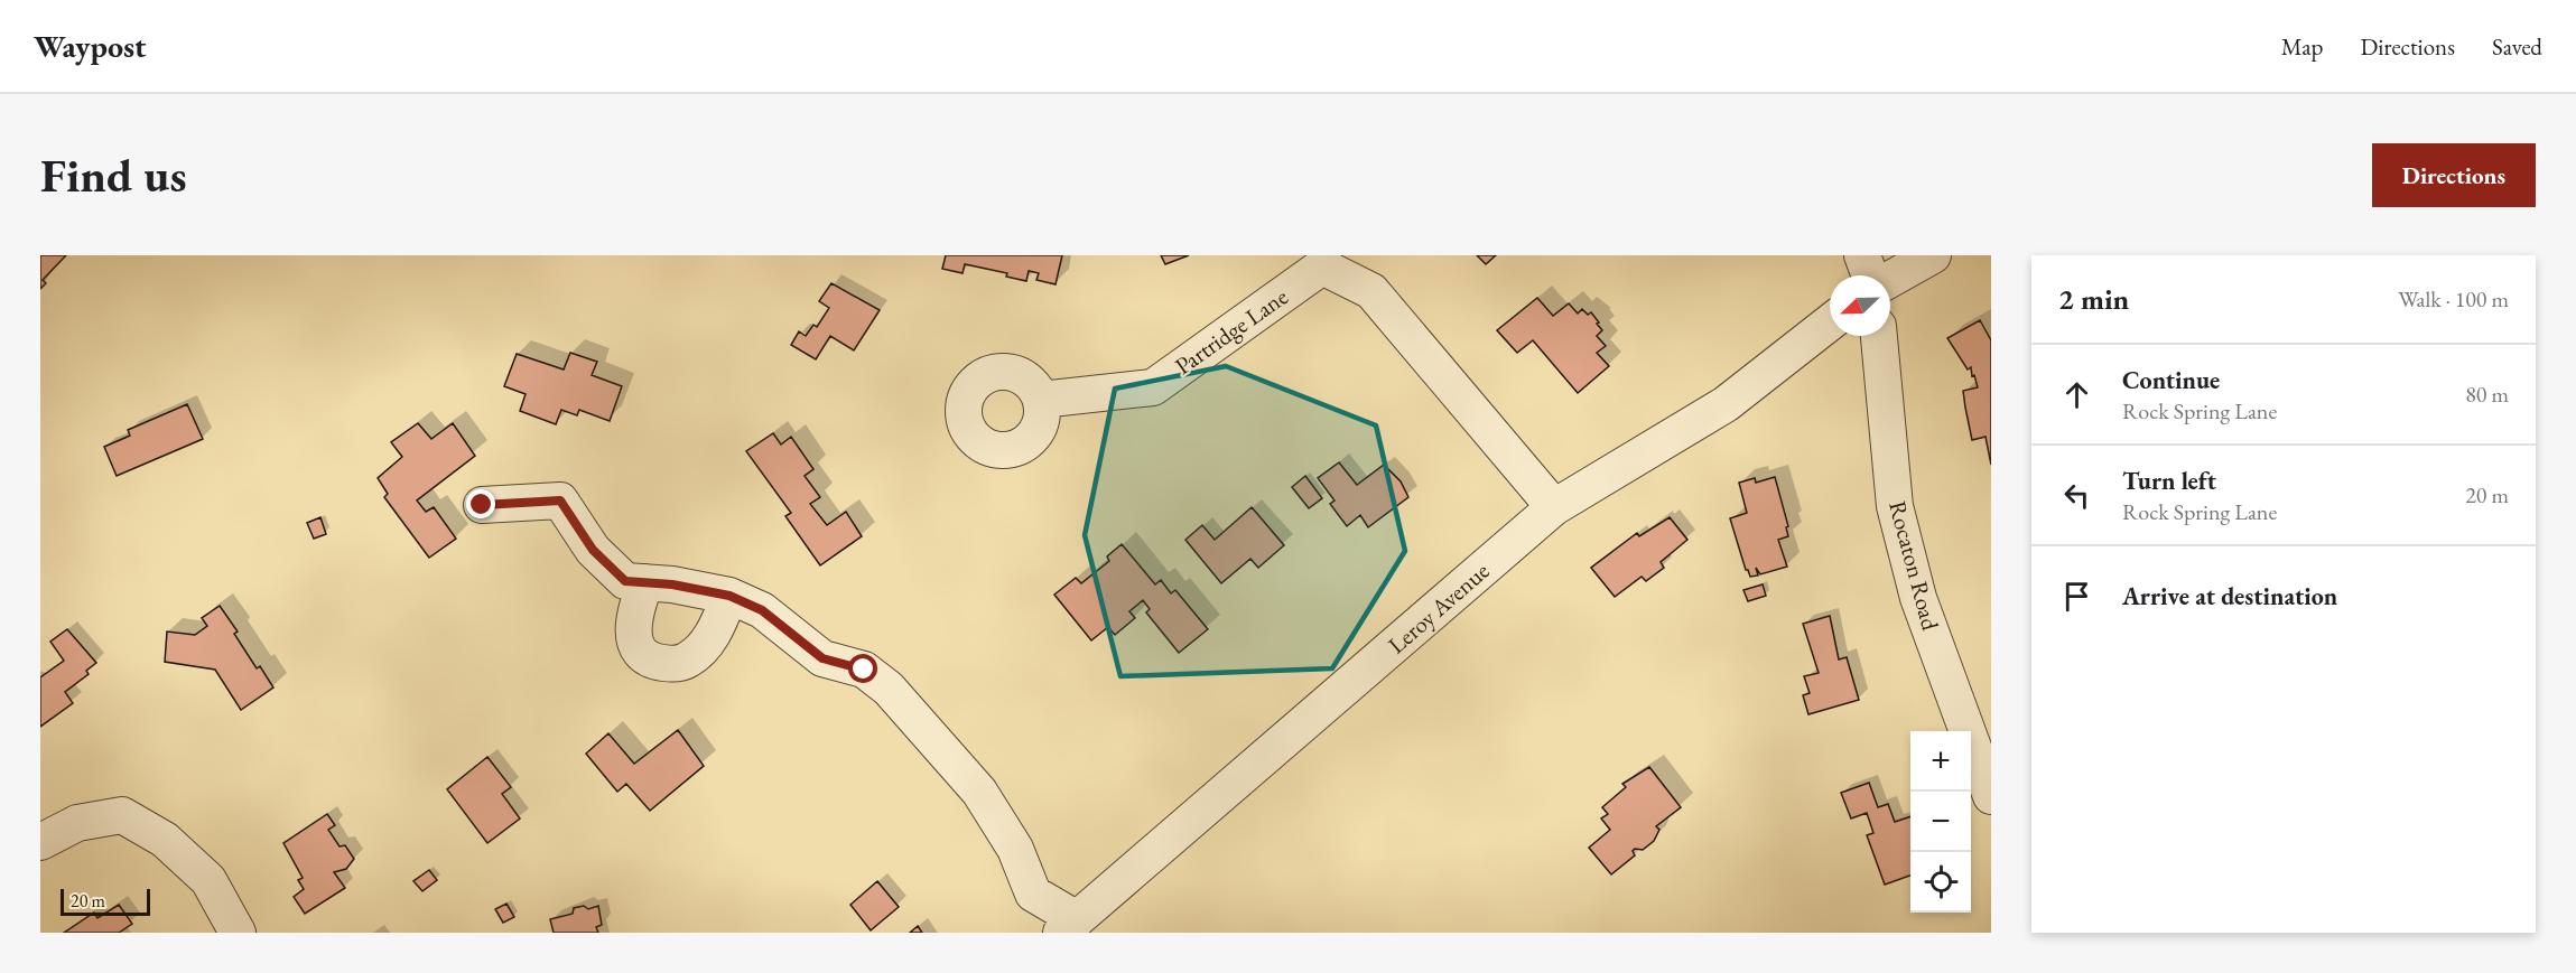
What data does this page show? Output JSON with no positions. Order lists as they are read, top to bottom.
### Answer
{
  "streets": {
    "street": ["Partridge Lane", "Rocaton Road", "Leroy Avenue"]
  },
  "crossings": [
    ["Partridge Lane", "Leroy Avenue"]
  ],
  "scale_bar": "20 m",
  "north": "bottom left",
  "page": {
    "header": "Waypost",
    "nav": ["Map", "Directions", "Saved"],
    "buttons": "Directions",
    "title": "Find us",
    "heading": ["2 min", "Walk · 100 m"],
    "list": [
      ["Continue", "Rock Spring Lane", "80 m"],
      ["Turn left", "Rock Spring Lane", "20 m"],
      "Arrive at destination"
    ],
    "map_buttons": ["+", "−"],
    "scale": "20 m"
  }
}
